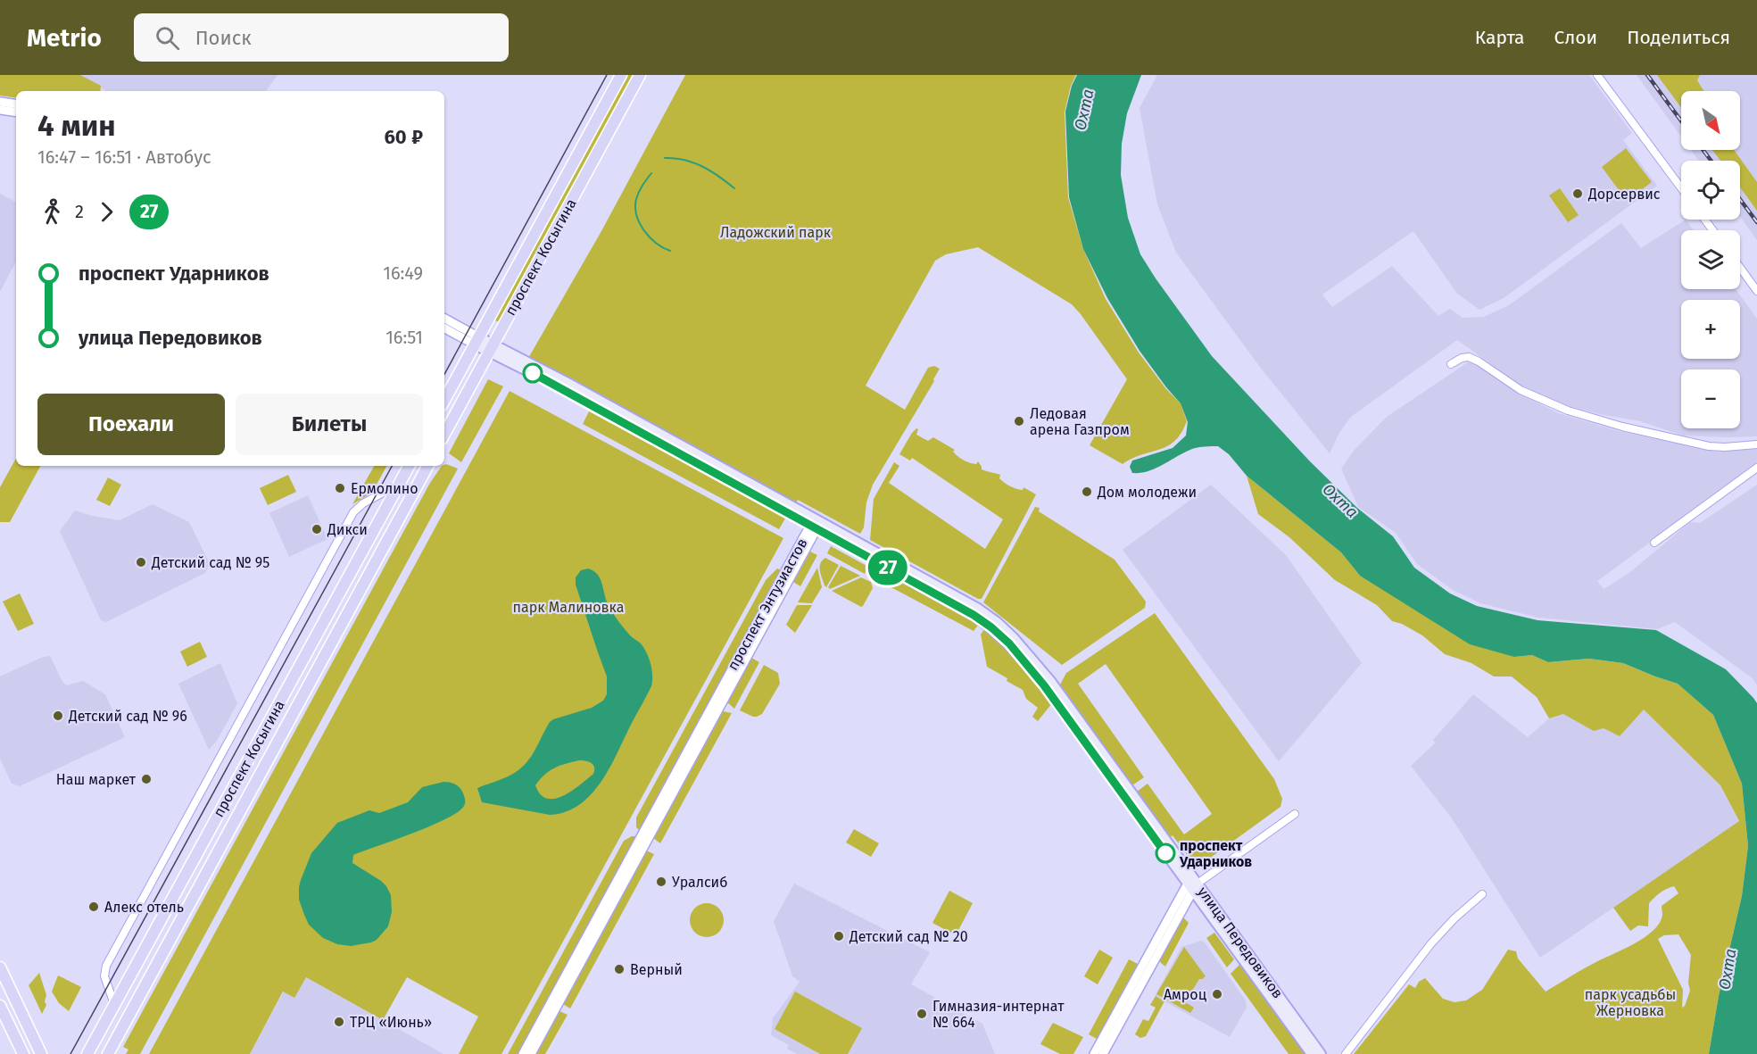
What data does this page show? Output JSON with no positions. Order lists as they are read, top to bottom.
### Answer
{
  "streets": {
    "main road": ["проспект Косыгина", "улица Передовиков"],
    "street": ["проспект Энтузиастов"]
  },
  "crossings": [
    ["проспект Косыгина", "улица Передовиков"],
    ["проспект Энтузиастов", "улица Передовиков"]
  ],
  "water": ["Охта"],
  "parks": ["Ладожский парк", "парк Малиновка", "парк усадьбы Жерновка"],
  "places": [
    "Дорсервис",
    "Ледовая арена Газпром",
    "Ермолино",
    "Дом молодежи",
    "Дикси",
    "Детский сад № 95",
    "Детский сад № 96",
    "Наш маркет",
    "проспект Ударников",
    "Уралсиб",
    "Алекс отель",
    "Детский сад № 20",
    "Верный",
    "Амроц",
    "Гимназия-интернат № 664",
    "ТРЦ «Июнь»"
  ],
  "lines": ["bus line 27"],
  "north": "bottom right",
  "page": {
    "header": "Metrio",
    "search": "Поиск",
    "nav": ["Карта", "Слои", "Поделиться"],
    "on_map": "27",
    "map_buttons": ["+", "−"],
    "heading": ["4 мин", "16:47 – 16:51 · Автобус", "60 ₽"],
    "legs": ["2", "27"],
    "list": [
      {
        "name": "проспект Ударников",
        "value": "16:49"
      },
      {
        "name": "улица Передовиков",
        "value": "16:51"
      }
    ],
    "buttons": ["Поехали", "Билеты"]
  }
}
